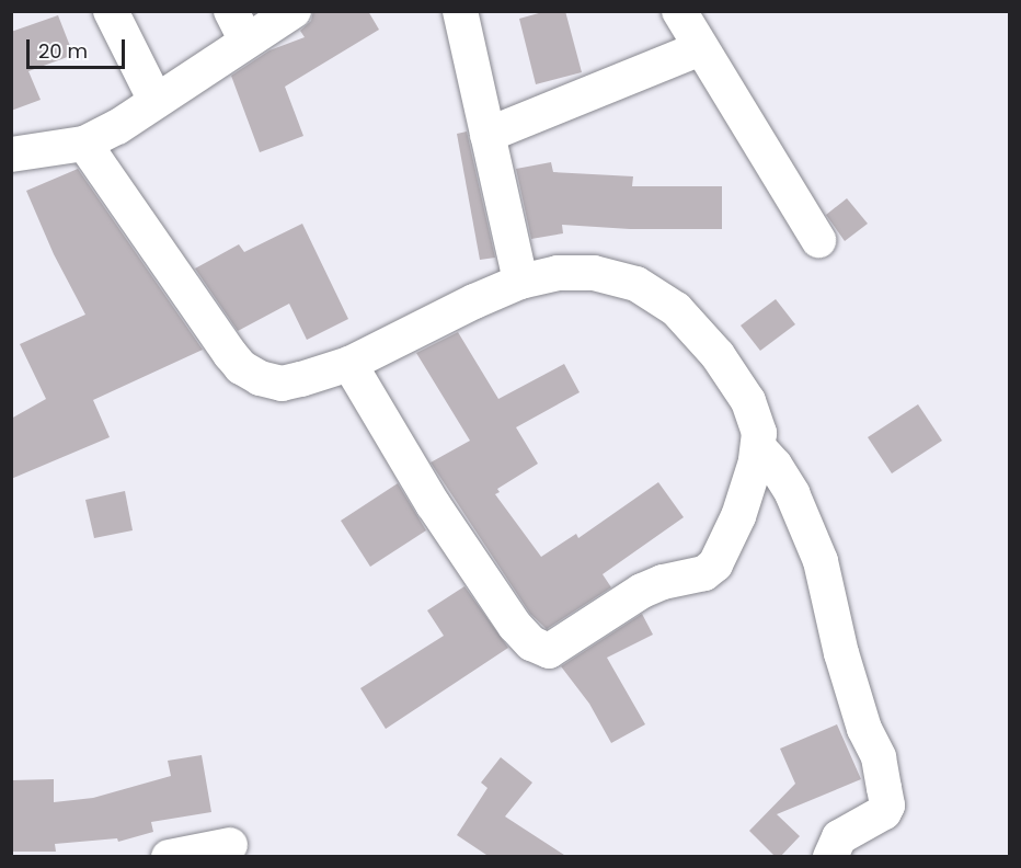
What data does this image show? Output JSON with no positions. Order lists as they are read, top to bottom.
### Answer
{
  "scale_bar": "20 m"
}
